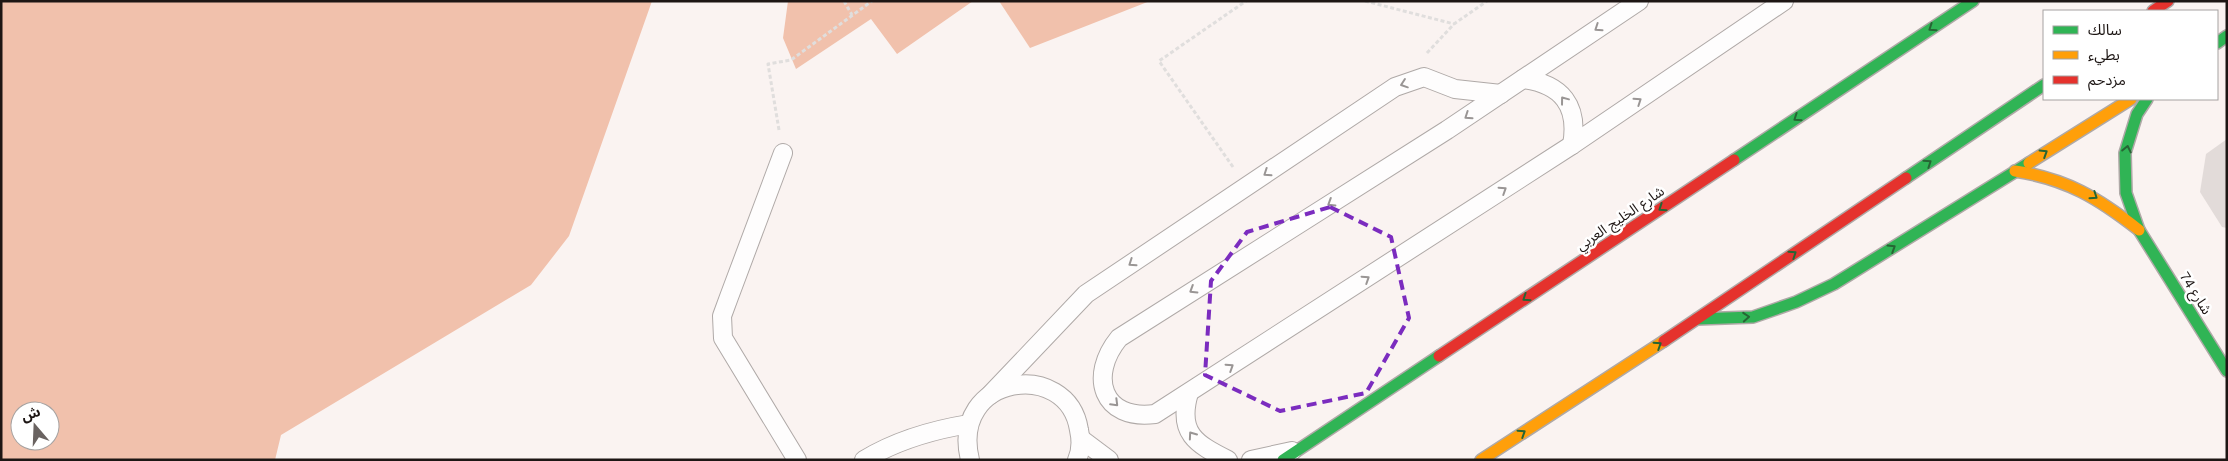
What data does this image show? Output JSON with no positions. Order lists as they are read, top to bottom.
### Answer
{
  "streets": {
    "main road": ["شارع الخليج العربي", "شارع 74"]
  },
  "one_way": ["شارع الخليج العربي"],
  "legend": ["سالك", "بطيء", "مزدحم"],
  "north": "top"
}
